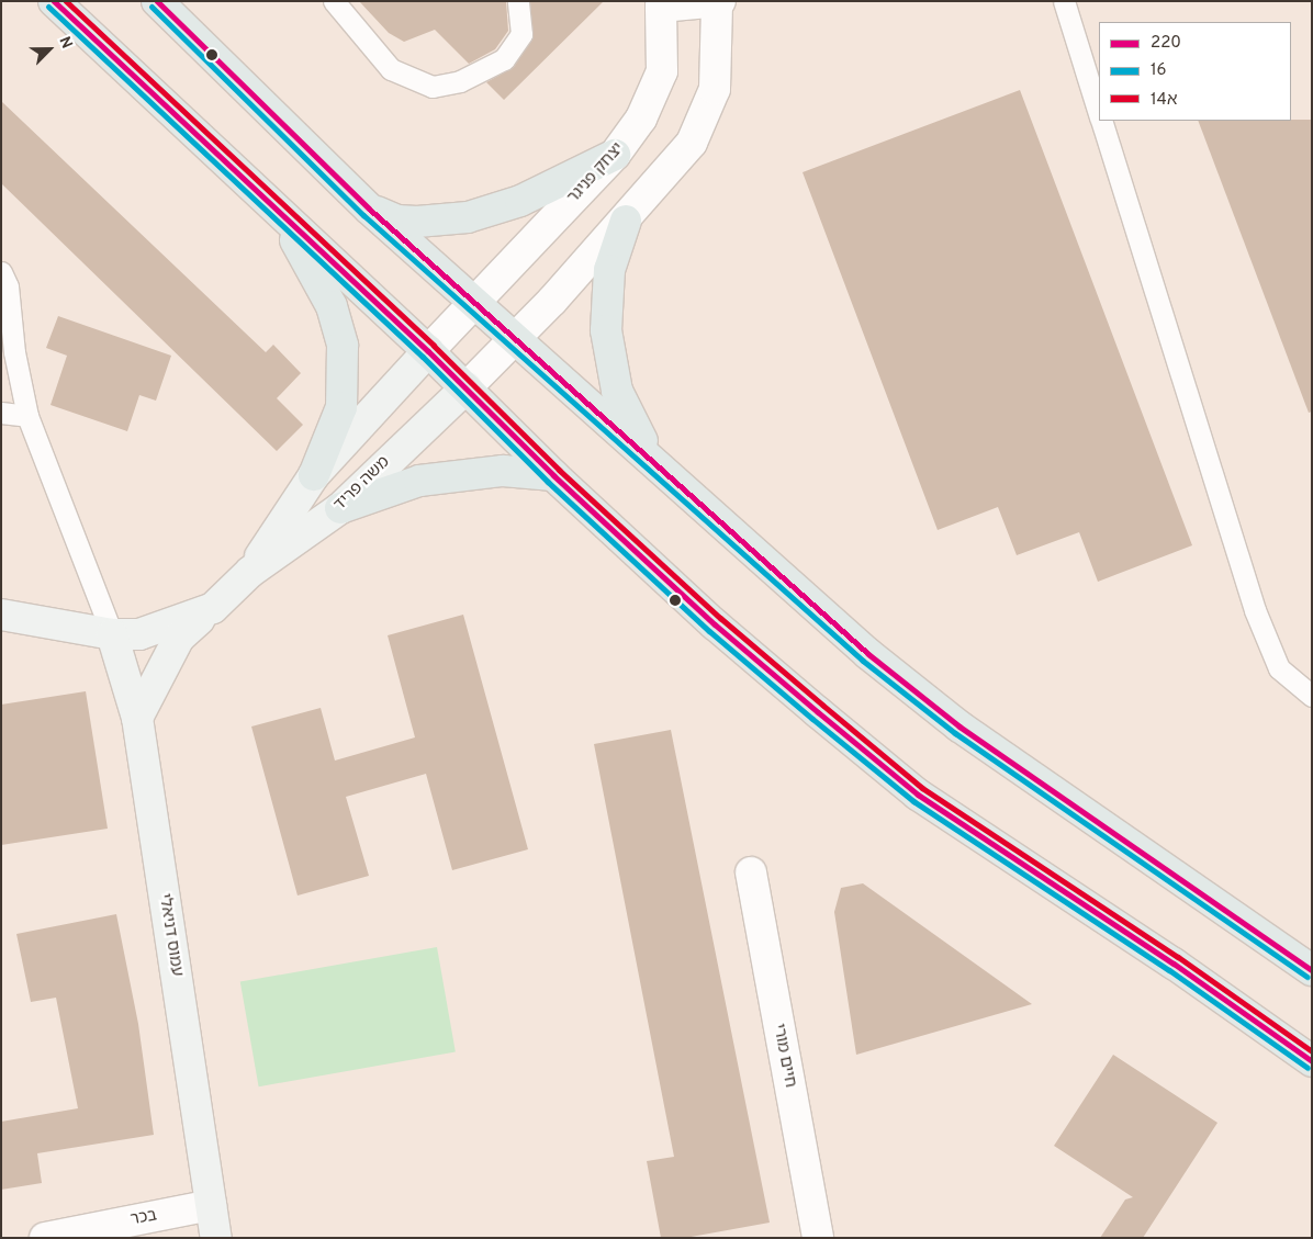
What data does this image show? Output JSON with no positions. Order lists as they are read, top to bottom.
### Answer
{
  "streets": {
    "street": [
      "יצחק פניגר",
      "משה פריד",
      "עמוס דניאלי",
      "חיים מורי",
      "בכר"
    ]
  },
  "crossings": [
    ["יצחק פניגר", "משה פריד"],
    ["משה פריד", "עמוס דניאלי"],
    ["עמוס דניאלי", "בכר"]
  ],
  "lines": ["transit line 220", "transit line 14א", "transit line 16"],
  "legend": ["220", "16", "14א"],
  "north": "top right"
}
